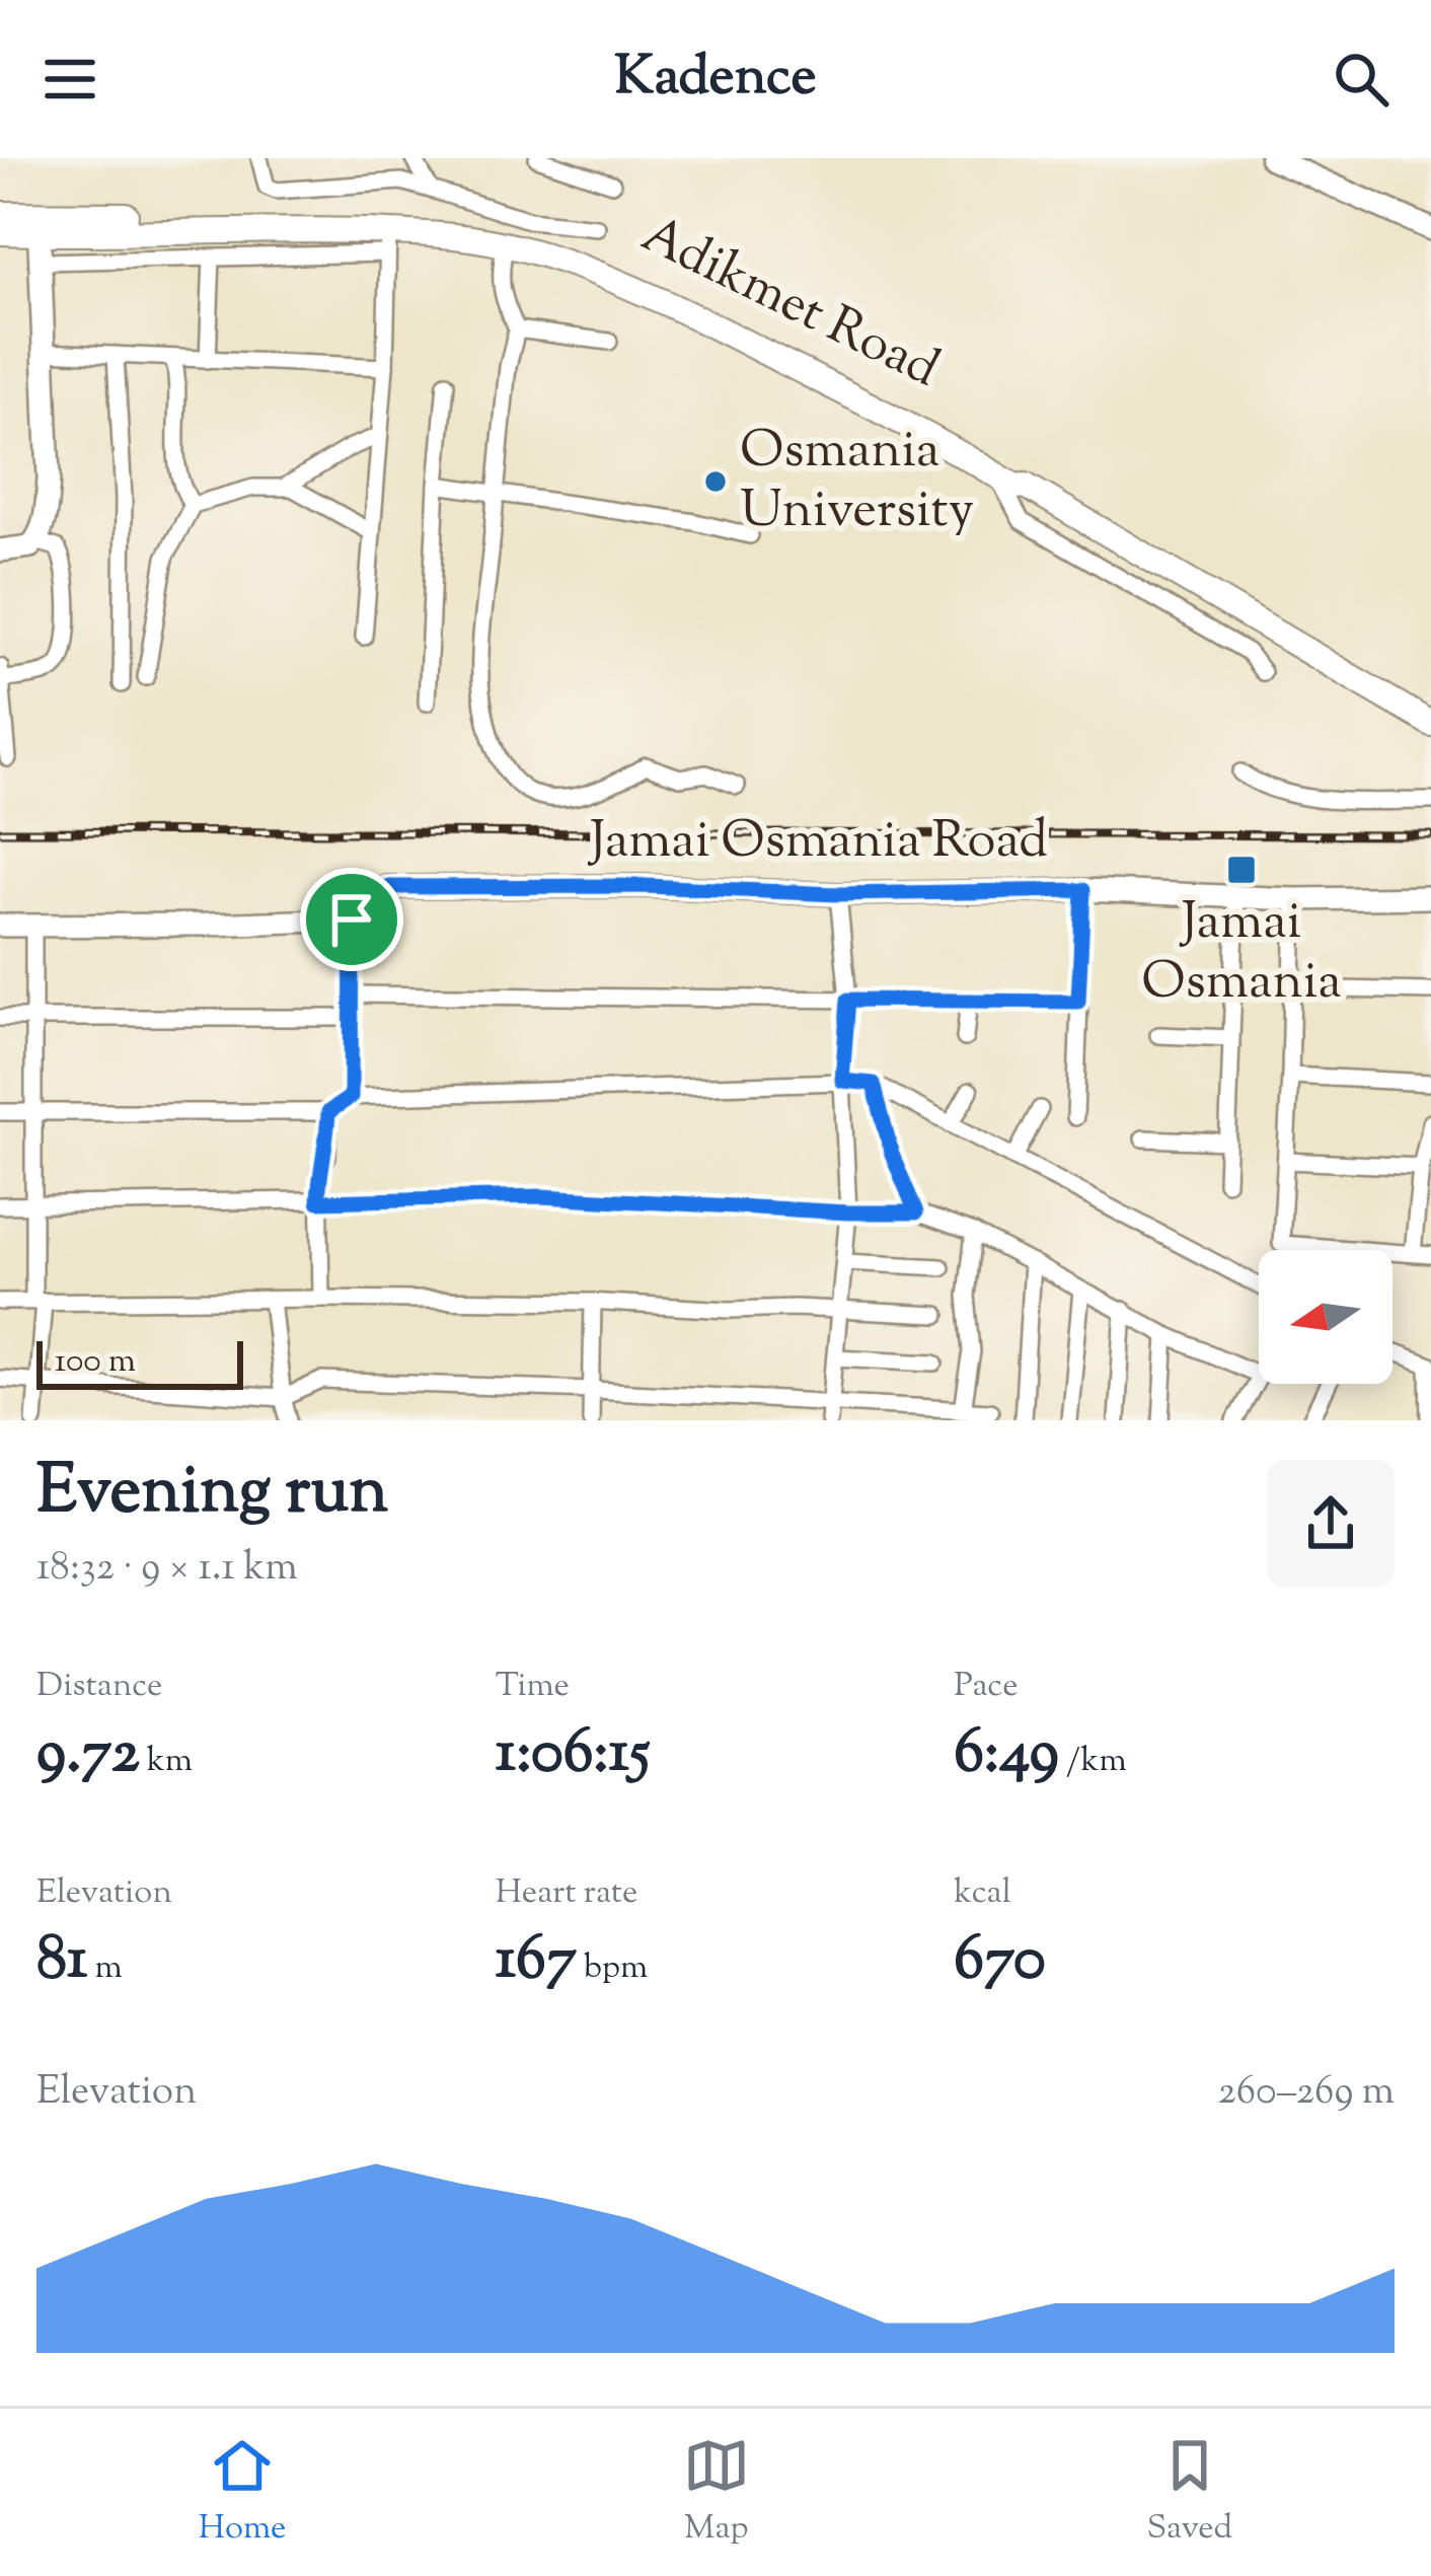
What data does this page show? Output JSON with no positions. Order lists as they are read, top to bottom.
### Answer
{
  "streets": {
    "main road": ["Adikmet Road"],
    "street": ["Jamai Osmania Road"]
  },
  "places": {
    "other": ["Osmania University"],
    "transit": ["Jamai Osmania"]
  },
  "scale_bar": "100 m",
  "north": "left",
  "page": {
    "header": "Kadence",
    "scale": "100 m",
    "heading": ["Evening run", "18:32 · 9 × 1.1 km"],
    "stats": [
      ["Distance", "9.72 km"],
      ["Time", "1:06:15"],
      ["Pace", "6:49 /km"],
      ["Elevation", "81 m"],
      ["Heart rate", "167 bpm"],
      ["kcal", "670"]
    ],
    "chart": ["Elevation", "260–269 m"],
    "tabs": ["Home", "Map", "Saved"]
  }
}
